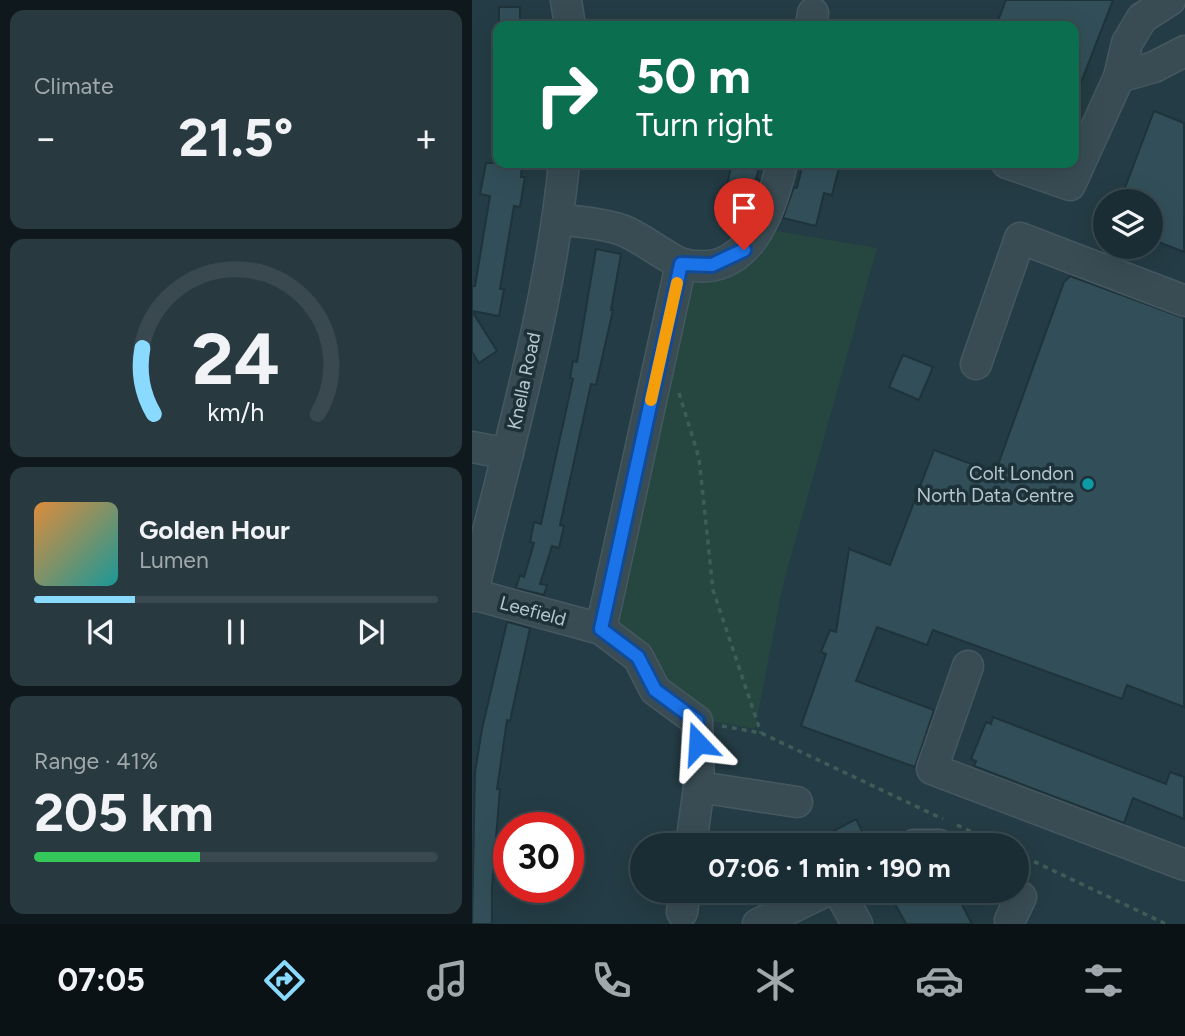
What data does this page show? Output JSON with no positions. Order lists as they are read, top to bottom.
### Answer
{
  "streets": {
    "street": ["Knella Road", "Leefield"]
  },
  "crossings": [
    ["Knella Road", "Leefield"]
  ],
  "places": ["Colt London North Data Centre"],
  "page": {
    "tile": [
      "Climate",
      ["Range · 41%", "205 km"]
    ],
    "turn": ["50 m", "Turn right"],
    "heat": ["−", "21.5°", "+"],
    "song": ["Golden Hour", "Lumen"],
    "limit": "30",
    "trip": "07:06 · 1 min · 190 m",
    "tabs": "07:05",
    "gauge": ["24", "km/h"]
  }
}
